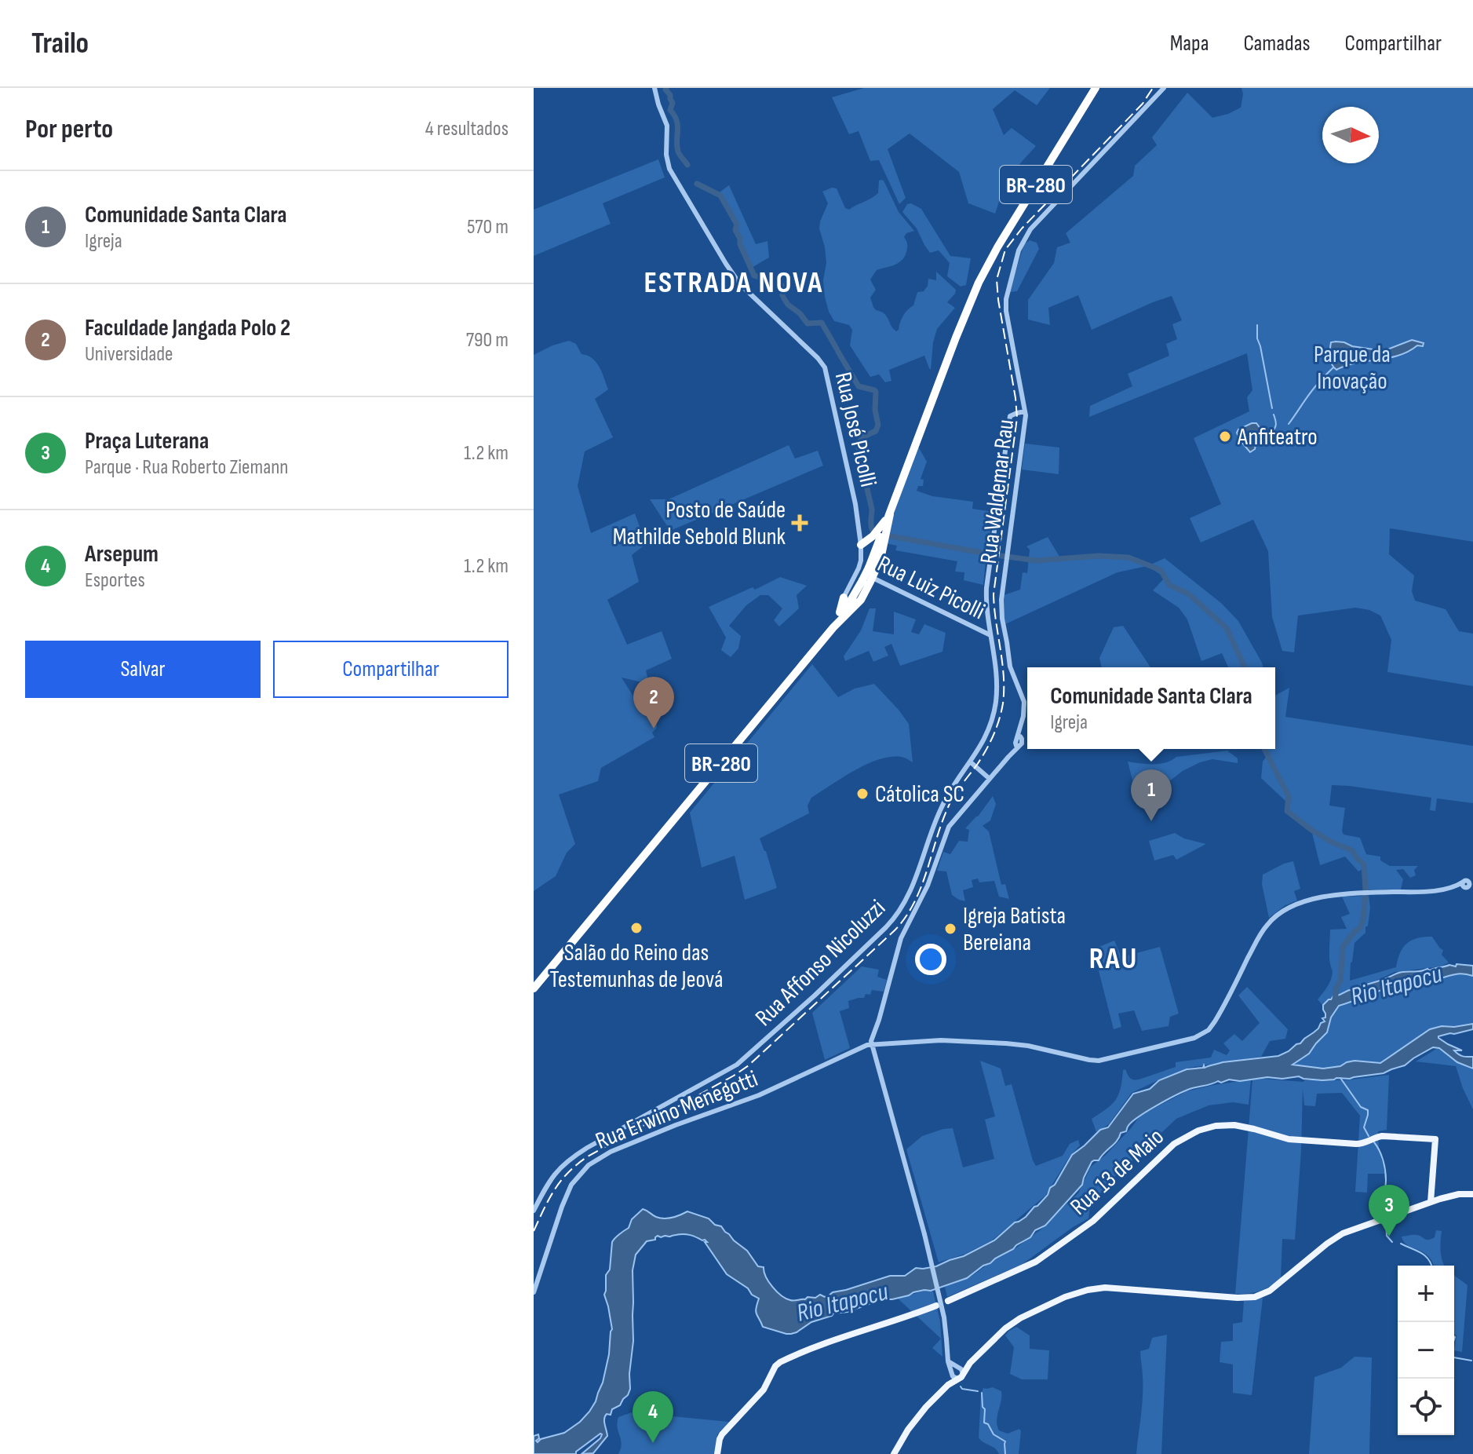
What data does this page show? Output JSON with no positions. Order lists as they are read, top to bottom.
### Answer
{
  "streets": {
    "highway": ["BR-280"],
    "main road": ["Rua 13 de Maio"],
    "street": [
      "Rua José Picolli",
      "Rua Waldemar Rau",
      "Rua Luiz Picolli",
      "Rua Affonso Nicoluzzi",
      "Rua Erwino Menegotti"
    ]
  },
  "crossings": [
    ["Rua José Picolli", "Rua Luiz Picolli"],
    ["Rua Waldemar Rau", "Rua Affonso Nicoluzzi"],
    ["Rua Waldemar Rau", "Rua Erwino Menegotti"],
    ["Rua Luiz Picolli", "Rua Affonso Nicoluzzi"]
  ],
  "districts": ["ESTRADA NOVA", "RAU"],
  "water": ["Rio Itapocu"],
  "parks": ["Parque da Inovação"],
  "places": {
    "other": [
      "Anfiteatro",
      "Cátolica SC",
      "Salão do Reino das Testemunhas de Jeová",
      "Igreja Batista Bereiana"
    ],
    "health": ["Posto de Saúde Mathilde Sebold Blunk"]
  },
  "north": "right",
  "page": {
    "header": "Trailo",
    "nav": ["Mapa", "Camadas", "Compartilhar"],
    "heading": ["Por perto", "4 resultados"],
    "list": [
      {
        "mark": "1",
        "name": "Comunidade Santa Clara",
        "note": "Igreja",
        "value": "570 m"
      },
      {
        "mark": "2",
        "name": "Faculdade Jangada Polo 2",
        "note": "Universidade",
        "value": "790 m"
      },
      {
        "mark": "3",
        "name": "Praça Luterana",
        "note": "Parque · Rua Roberto Ziemann",
        "value": "1.2 km"
      },
      {
        "mark": "4",
        "name": "Arsepum",
        "note": "Esportes",
        "value": "1.2 km"
      }
    ],
    "buttons": ["Salvar", "Compartilhar"],
    "popup": ["Comunidade Santa Clara", "Igreja"],
    "pins": [
      "2",
      "1",
      "3",
      "4"
    ],
    "map_buttons": ["+", "−"]
  }
}
